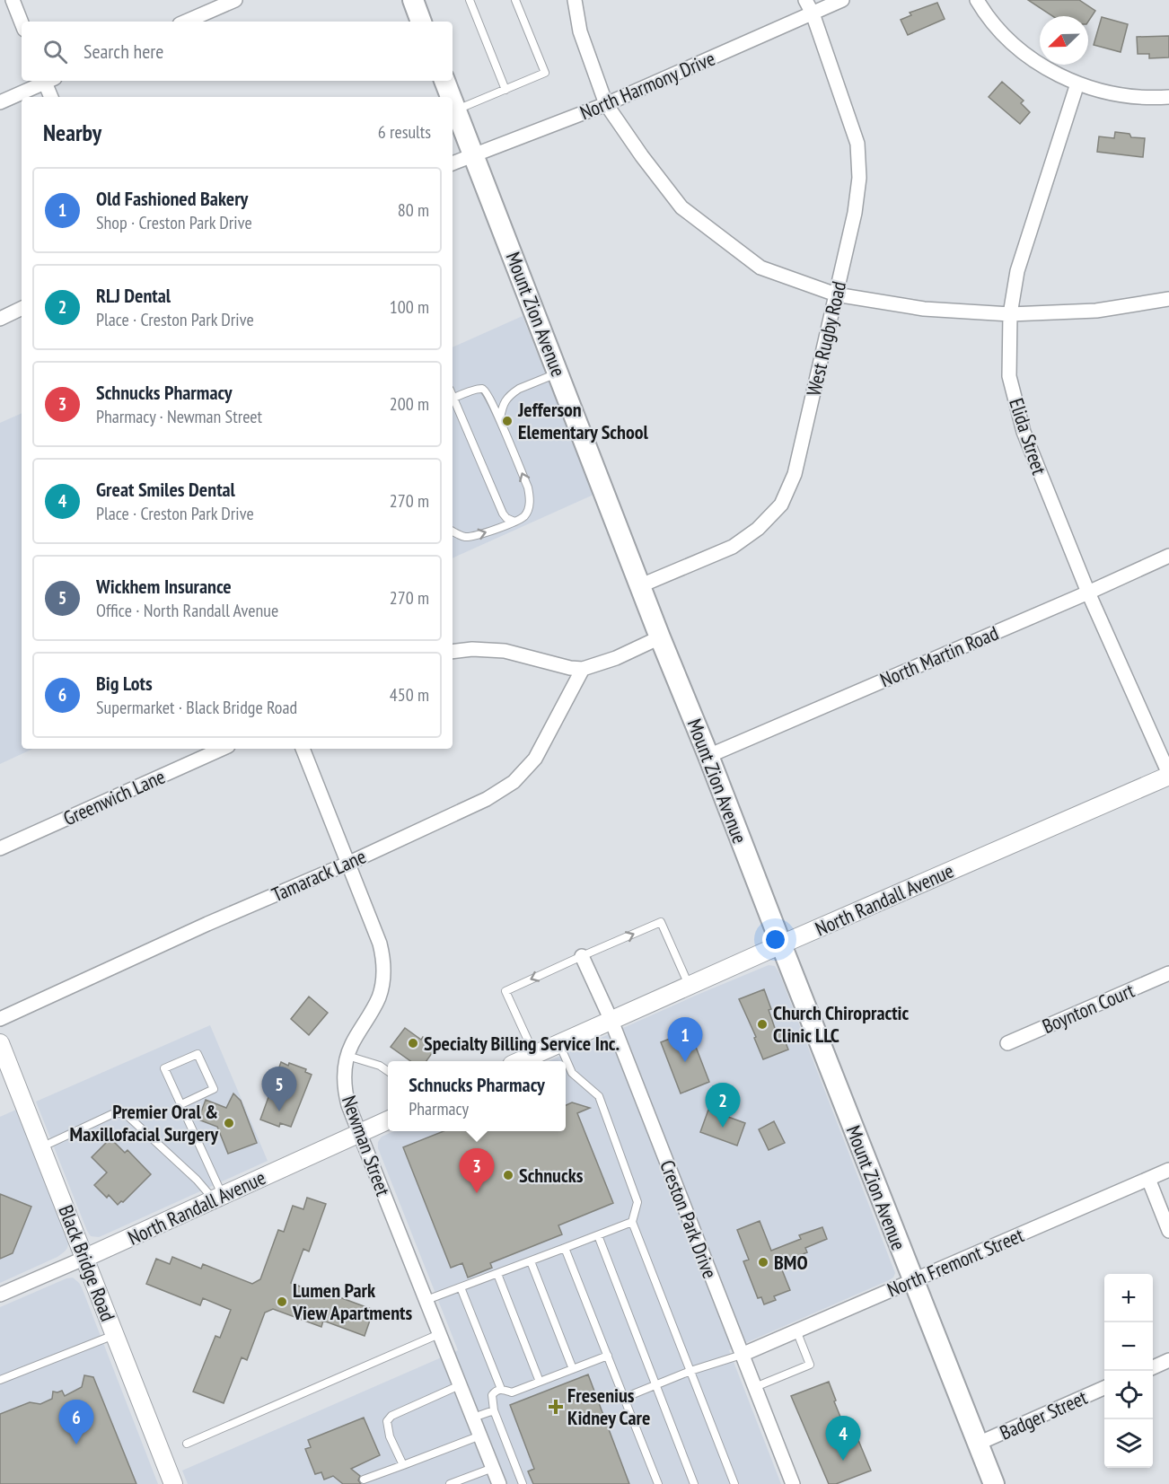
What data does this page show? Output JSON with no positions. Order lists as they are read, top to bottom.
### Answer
{
  "streets": {
    "main road": ["Mount Zion Avenue"],
    "street": [
      "North Harmony Drive",
      "West Rugby Road",
      "Elida Street",
      "North Martin Road",
      "Greenwich Lane",
      "Tamarack Lane",
      "North Randall Avenue",
      "Boynton Court",
      "Newman Street",
      "Creston Park Drive",
      "North Fremont Street",
      "Black Bridge Road",
      "Badger Street"
    ]
  },
  "crossings": [
    ["North Harmony Drive", "Mount Zion Avenue"],
    ["North Harmony Drive", "West Rugby Road"],
    ["Mount Zion Avenue", "West Rugby Road"],
    ["Mount Zion Avenue", "North Martin Road"],
    ["Mount Zion Avenue", "North Randall Avenue"],
    ["Mount Zion Avenue", "North Fremont Street"],
    ["Mount Zion Avenue", "Badger Street"],
    ["Elida Street", "North Martin Road"],
    ["Elida Street", "North Randall Avenue"],
    ["Tamarack Lane", "Newman Street"],
    ["North Randall Avenue", "Newman Street"],
    ["North Randall Avenue", "Creston Park Drive"],
    ["North Randall Avenue", "Black Bridge Road"],
    ["Creston Park Drive", "North Fremont Street"]
  ],
  "places": {
    "other": [
      "Jefferson Elementary School",
      "Church Chiropractic Clinic LLC",
      "Specialty Billing Service Inc.",
      "Premier Oral & Maxillofacial Surgery",
      "Schnucks",
      "BMO",
      "Lumen Park View Apartments"
    ],
    "health": ["Fresenius Kidney Care"]
  },
  "north": "bottom left",
  "page": {
    "search": "Search here",
    "heading": ["Nearby", "6 results"],
    "list": [
      {
        "mark": "1",
        "name": "Old Fashioned Bakery",
        "note": "Shop · Creston Park Drive",
        "value": "80 m"
      },
      {
        "mark": "2",
        "name": "RLJ Dental",
        "note": "Place · Creston Park Drive",
        "value": "100 m"
      },
      {
        "mark": "3",
        "name": "Schnucks Pharmacy",
        "note": "Pharmacy · Newman Street",
        "value": "200 m"
      },
      {
        "mark": "4",
        "name": "Great Smiles Dental",
        "note": "Place · Creston Park Drive",
        "value": "270 m"
      },
      {
        "mark": "5",
        "name": "Wickhem Insurance",
        "note": "Office · North Randall Avenue",
        "value": "270 m"
      },
      {
        "mark": "6",
        "name": "Big Lots",
        "note": "Supermarket · Black Bridge Road",
        "value": "450 m"
      }
    ],
    "pins": [
      "1",
      "5",
      "2",
      "3",
      "6",
      "4"
    ],
    "popup": ["Schnucks Pharmacy", "Pharmacy"],
    "map_buttons": ["+", "−"]
  }
}
